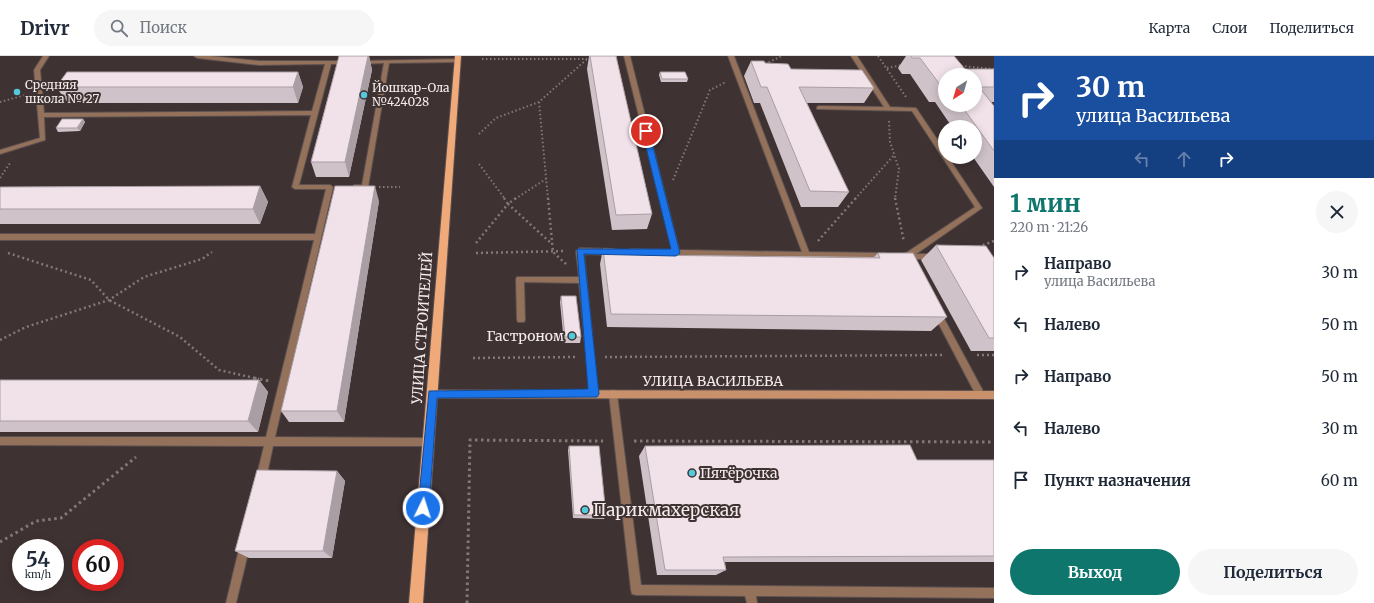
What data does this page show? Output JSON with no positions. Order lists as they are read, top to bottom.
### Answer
{
  "streets": {
    "main road": ["УЛИЦА СТРОИТЕЛЕЙ"],
    "street": ["УЛИЦА ВАСИЛЬЕВА"]
  },
  "crossings": [
    ["УЛИЦА СТРОИТЕЛЕЙ", "УЛИЦА ВАСИЛЬЕВА"]
  ],
  "places": [
    "Средняя школа № 27",
    "Йошкар-Ола №424028",
    "Гастроном",
    "Пятёрочка",
    "Парикмахерская"
  ],
  "north": "bottom left",
  "page": {
    "header": "Drivr",
    "search": "Поиск",
    "nav": ["Карта", "Слои", "Поделиться"],
    "turn": ["30 m", "улица Васильева"],
    "heading": ["1 мин", "220 m · 21:26"],
    "list": [
      {
        "name": "Направо",
        "note": "улица Васильева",
        "value": "30 m"
      },
      {
        "name": "Налево",
        "value": "50 m"
      },
      {
        "name": "Направо",
        "value": "50 m"
      },
      {
        "name": "Налево",
        "value": "30 m"
      },
      {
        "name": "Пункт назначения",
        "value": "60 m"
      }
    ],
    "speed": "54 km/h",
    "limit": "60",
    "buttons": ["Выход", "Поделиться"]
  }
}
